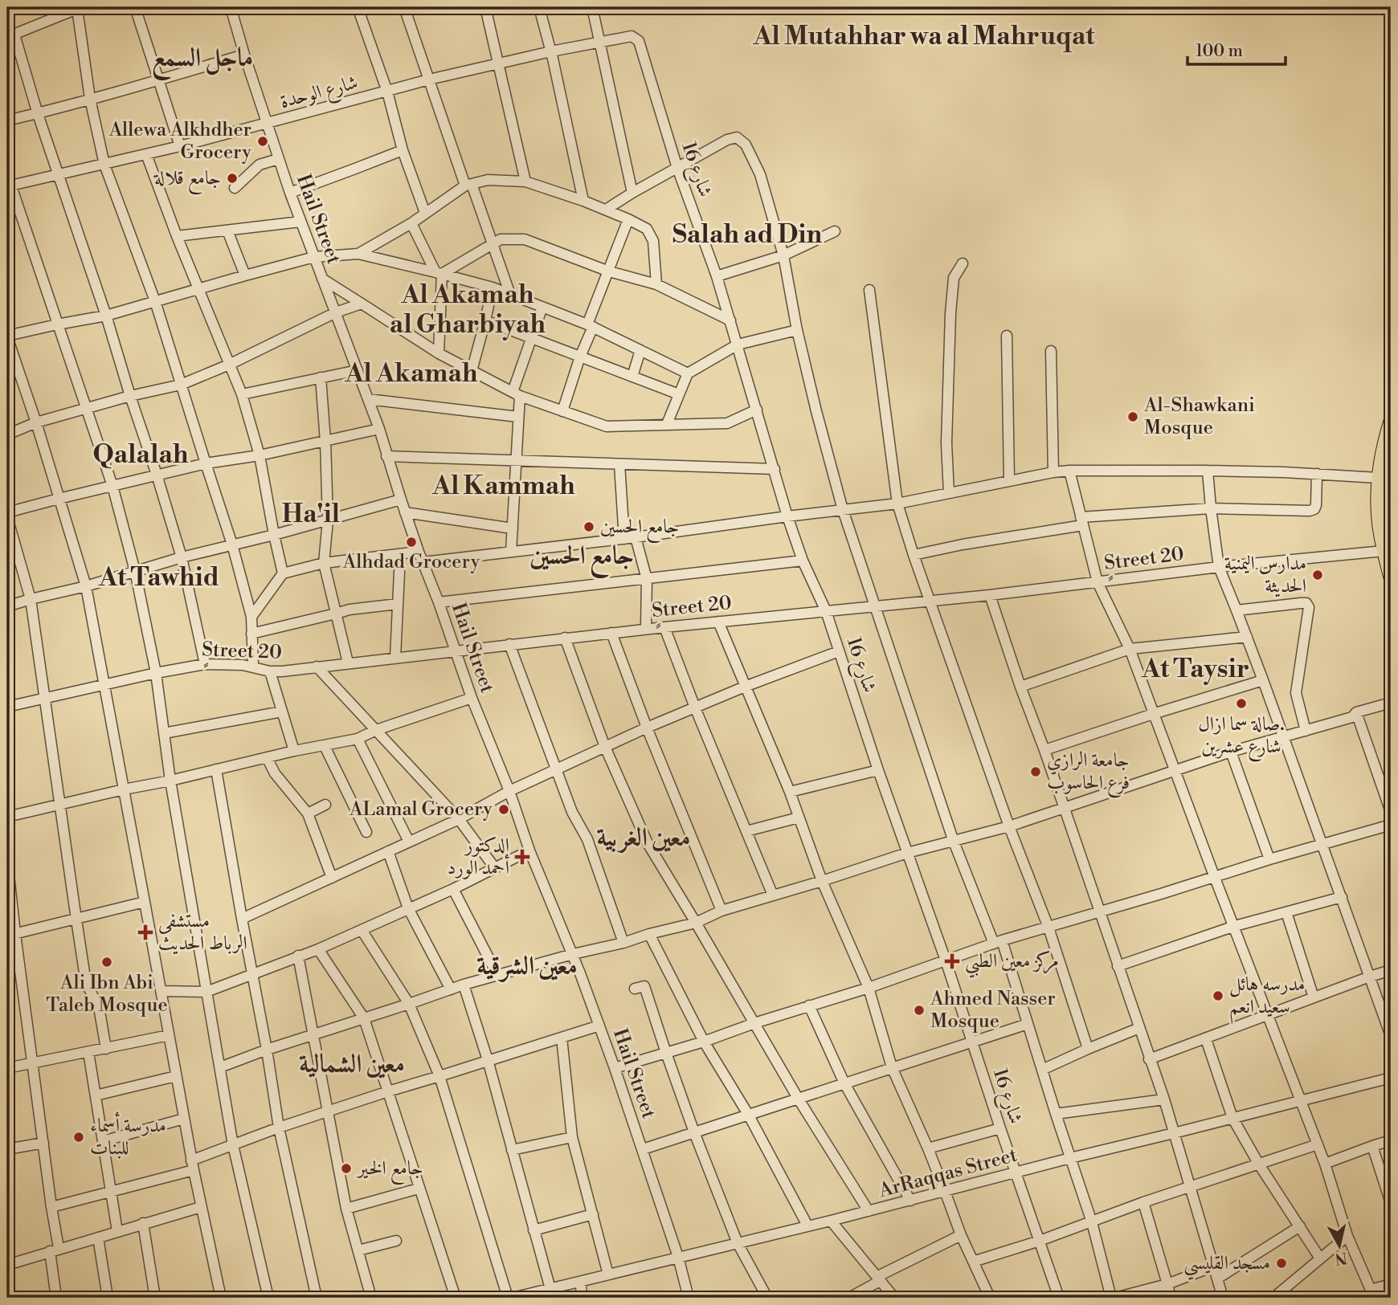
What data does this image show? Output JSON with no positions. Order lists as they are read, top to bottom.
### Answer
{
  "streets": {
    "street": [
      "شارع الوحدة",
      "شارع 16",
      "Hail Street",
      "ٍStreet 20",
      "ArRaqqas Street"
    ]
  },
  "crossings": [
    ["شارع الوحدة", "شارع 16"],
    ["شارع الوحدة", "Hail Street"],
    ["شارع 16", "ٍStreet 20"],
    ["شارع 16", "ArRaqqas Street"],
    ["Hail Street", "ٍStreet 20"],
    ["Hail Street", "ArRaqqas Street"]
  ],
  "districts": [
    "Al Mutahhar wa al Mahruqat",
    "ماجل السمع",
    "Salah ad Din",
    "Al Akamah al Gharbiyah",
    "Al Akamah",
    "Qalalah",
    "Al Kammah",
    "Ha'il",
    "جامع الحسين",
    "At Tawhid",
    "At Taysir",
    "معين الغربية",
    "معين الشرقية",
    "معين الشمالية"
  ],
  "places": {
    "other": [
      "Allewa Alkhdher Grocery",
      "جامع قلالة",
      "Al-Shawkani Mosque",
      "جامع الحسين",
      "Alhdad Grocery",
      "مدارس اليمنية الحديثة",
      "صالة سما ازال. شارع عشرين",
      "جامعة الرازي فرع الحاسوب",
      "ALamal Grocery",
      "Ali Ibn Abi Taleb Mosque",
      "مدرسه هائل سعيد انعم",
      "Ahmed Nasser Mosque",
      "مدرسة أسماء للبنات",
      "جامع الخير",
      "مسجد القليسي"
    ],
    "health": ["الدكتور أحمد الورد", "مستشفى الرباط الحديث", "مركز معين الطبي"]
  },
  "scale_bar": "100 m",
  "north": "bottom"
}
